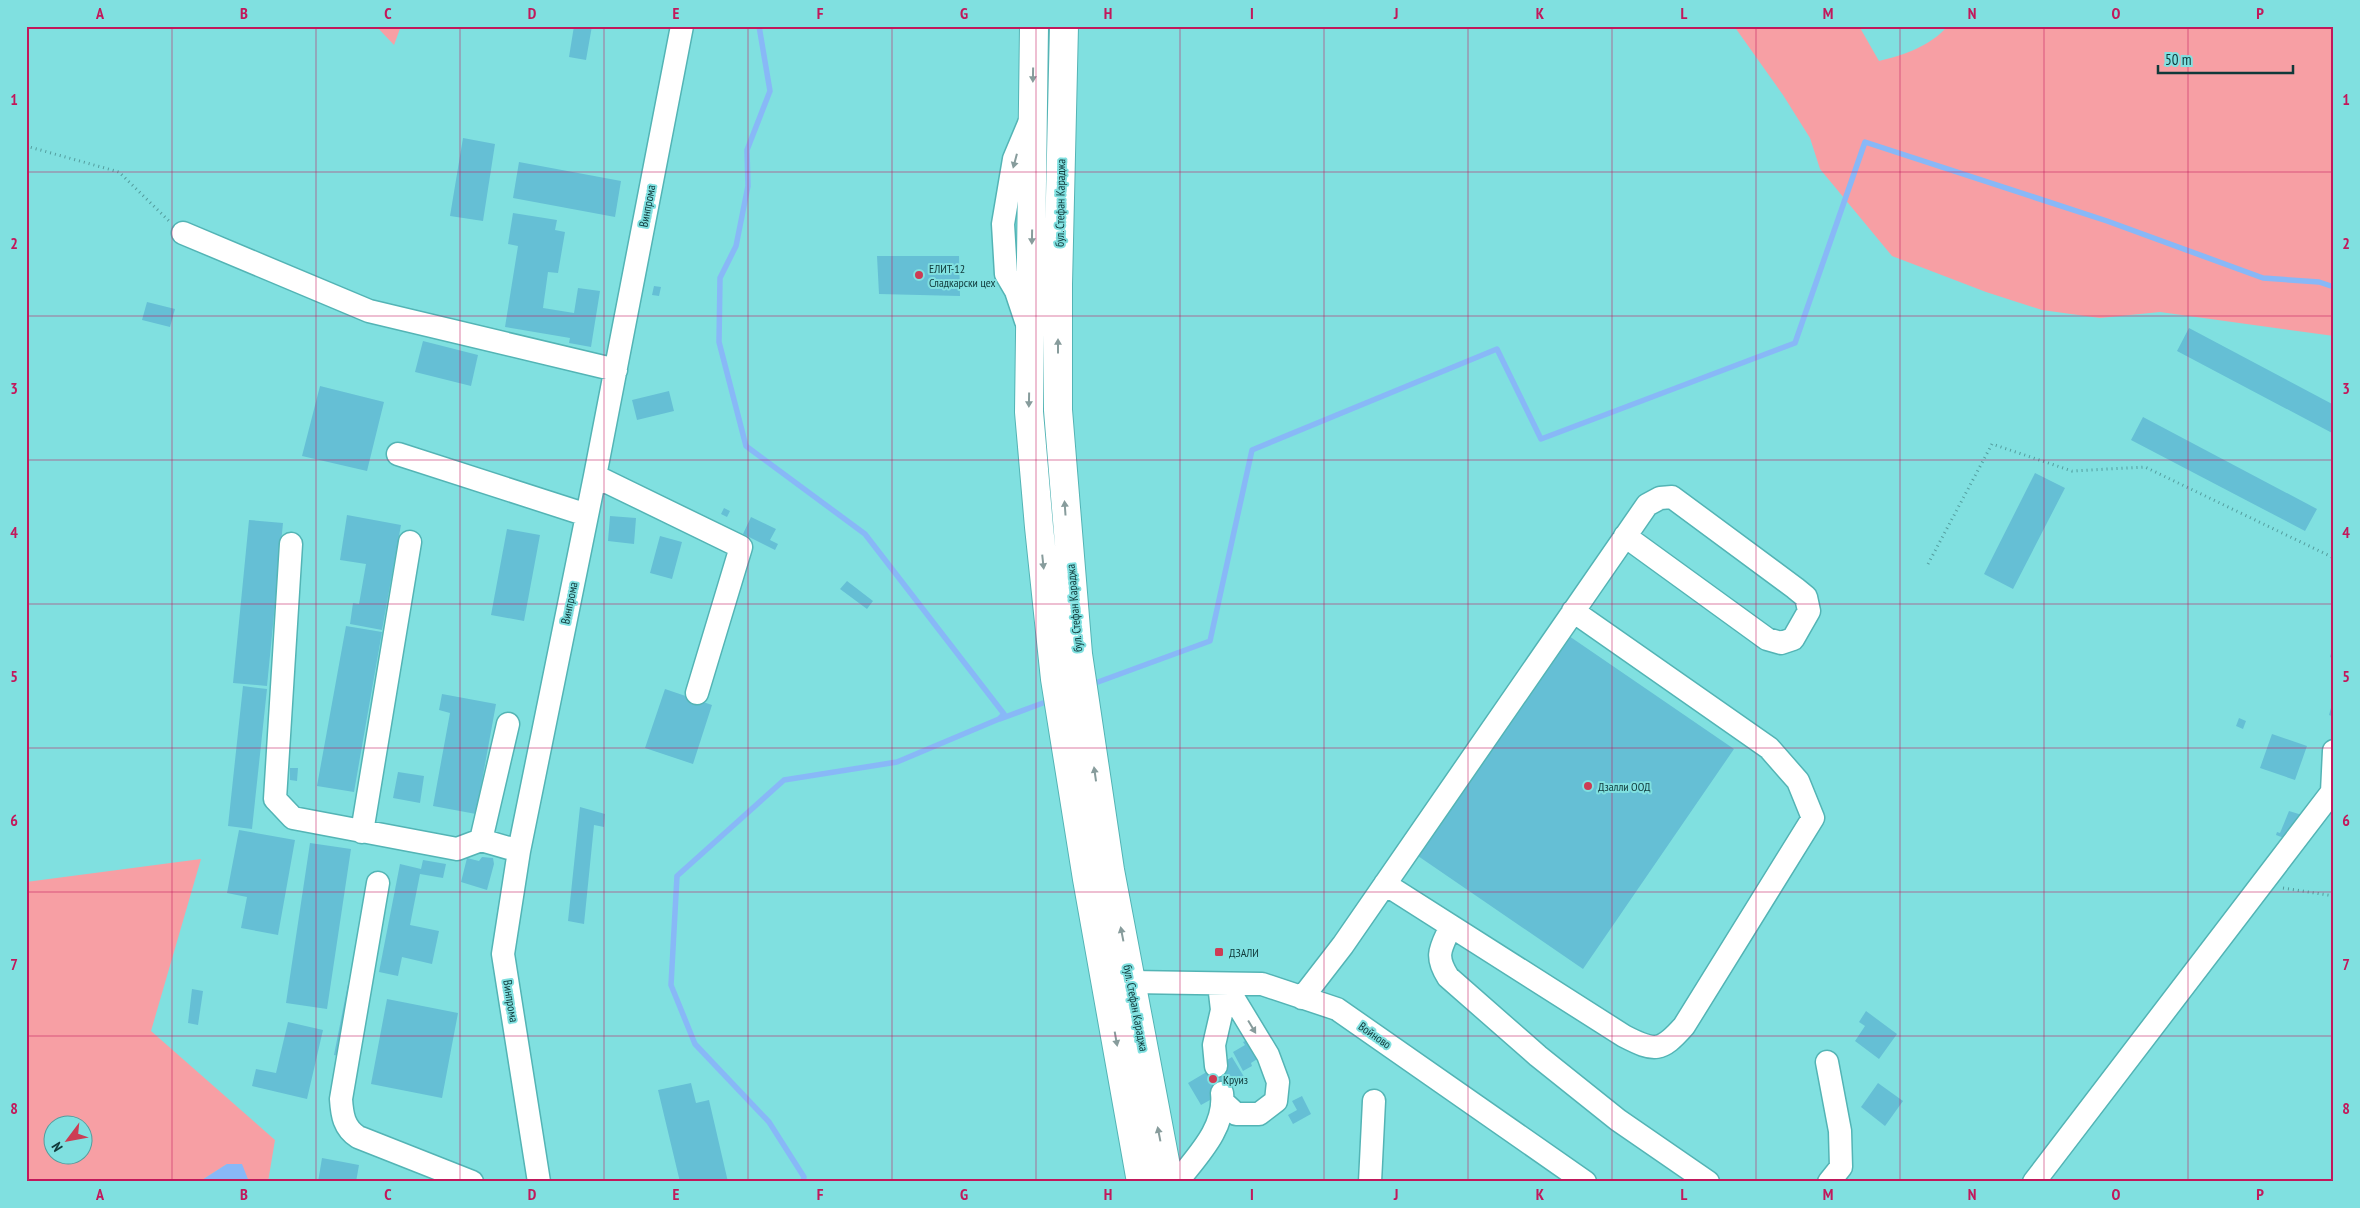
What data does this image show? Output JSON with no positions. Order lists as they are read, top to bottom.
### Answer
{
  "streets": {
    "main road": ["бул. Стефан Караджа"],
    "street": ["Винпрома", "Войново"]
  },
  "crossings": [
    ["бул. Стефан Караджа", "Войново"]
  ],
  "places": {
    "other": ["ЕЛИТ-12 Сладкарски цех", "Дзалли ООД", "Круиз"],
    "transit": ["ДЗАЛИ"]
  },
  "scale_bar": "50 m",
  "north": "bottom left",
  "grid": {
    "columns": [
      "A",
      "B",
      "C",
      "D",
      "E",
      "F",
      "G",
      "H",
      "I",
      "J",
      "K",
      "L",
      "M",
      "N",
      "O",
      "P"
    ],
    "rows": [
      "1",
      "2",
      "3",
      "4",
      "5",
      "6",
      "7",
      "8"
    ]
  }
}
